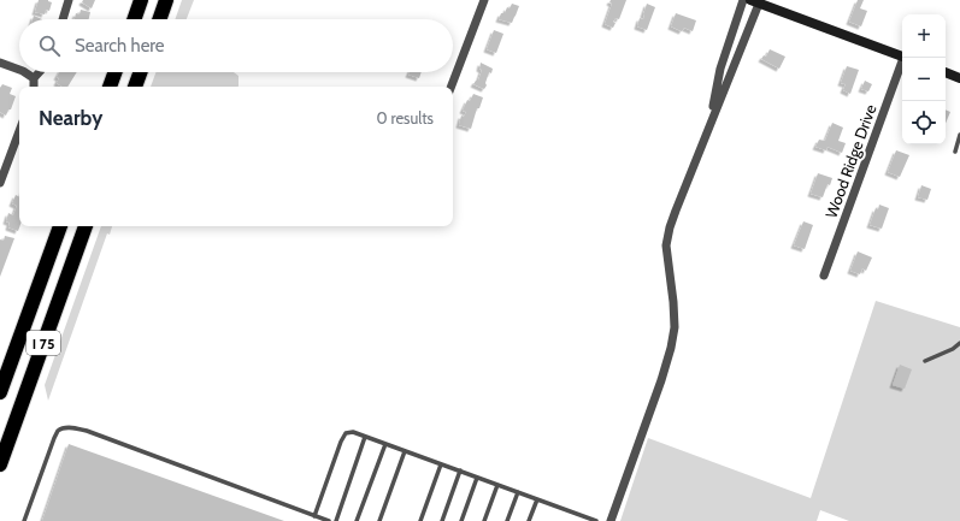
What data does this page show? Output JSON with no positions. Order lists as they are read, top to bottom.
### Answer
{
  "streets": {
    "highway": ["I 75"],
    "street": ["Wood Ridge Drive"]
  },
  "page": {
    "map_buttons": ["+", "−"],
    "search": "Search here",
    "heading": ["Nearby", "0 results"]
  }
}
